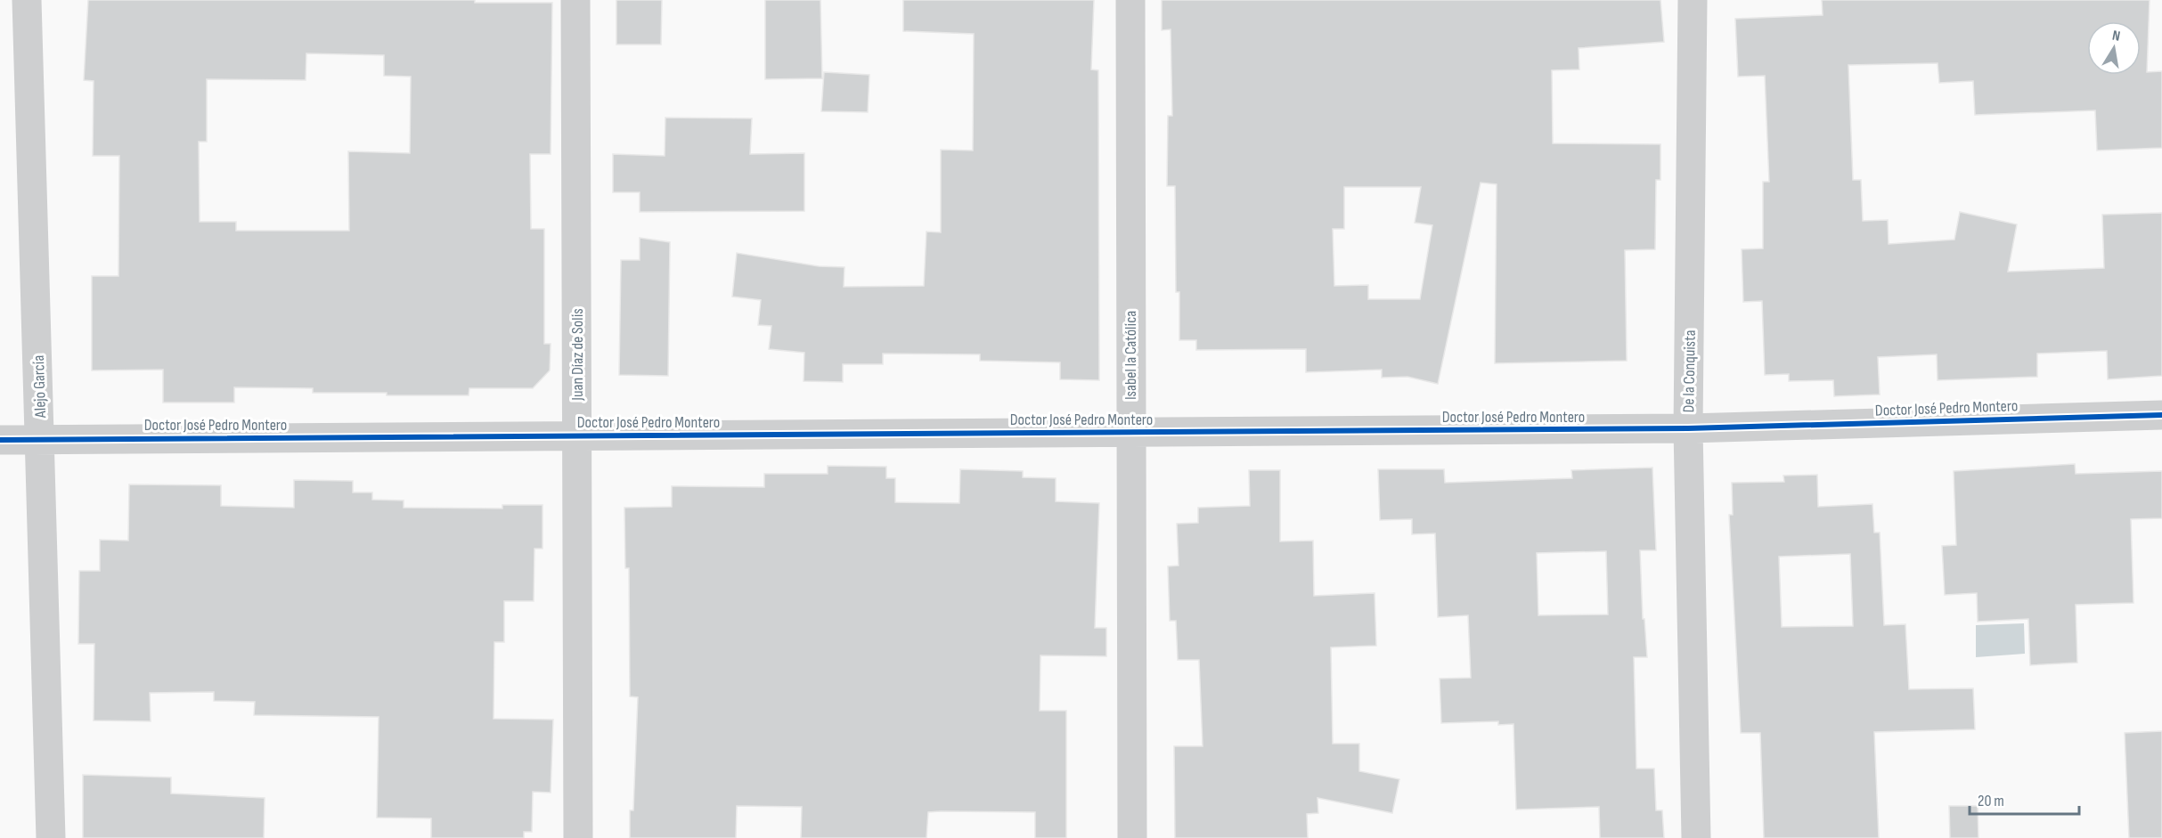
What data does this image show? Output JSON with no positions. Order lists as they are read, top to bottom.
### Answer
{
  "streets": {
    "street": [
      "Juan Díaz de Solis",
      "Isabel la Católica",
      "De la Conquista",
      "Alejo García",
      "Doctor José Pedro Montero"
    ]
  },
  "crossings": [
    ["Juan Díaz de Solis", "Doctor José Pedro Montero"],
    ["Isabel la Católica", "Doctor José Pedro Montero"],
    ["De la Conquista", "Doctor José Pedro Montero"],
    ["Alejo García", "Doctor José Pedro Montero"]
  ],
  "scale_bar": "20 m",
  "north": "top"
}
